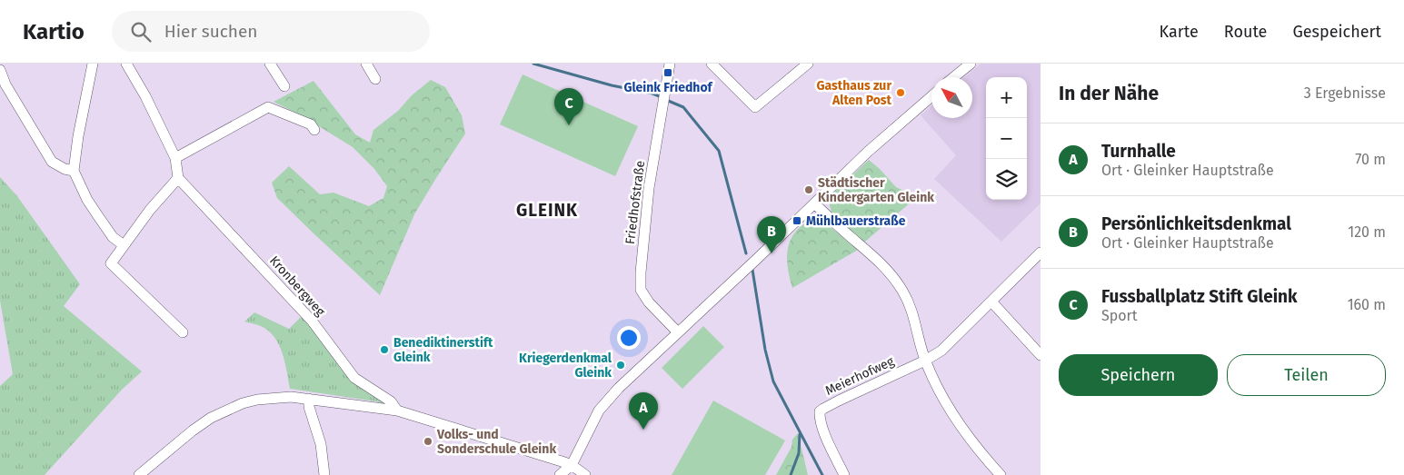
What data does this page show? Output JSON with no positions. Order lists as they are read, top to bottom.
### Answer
{
  "streets": {
    "street": ["Friedhofstraße", "Kronbergweg", "Meierhofweg"]
  },
  "districts": ["GLEINK"],
  "places": {
    "transit": ["Gleink Friedhof", "Mühlbauerstraße"],
    "other": [
      "Gasthaus zur Alten Post",
      "Städtischer Kindergarten Gleink",
      "Benediktinerstift Gleink",
      "Kriegerdenkmal Gleink",
      "Volks- und Sonderschule Gleink"
    ]
  },
  "north": "top left",
  "page": {
    "header": "Kartio",
    "search": "Hier suchen",
    "nav": ["Karte", "Route", "Gespeichert"],
    "heading": ["In der Nähe", "3 Ergebnisse"],
    "map_buttons": ["+", "−"],
    "pins": ["C", "B", "A"],
    "list": [
      {
        "mark": "A",
        "name": "Turnhalle",
        "note": "Ort · Gleinker Hauptstraße",
        "value": "70 m"
      },
      {
        "mark": "B",
        "name": "Persönlichkeitsdenkmal",
        "note": "Ort · Gleinker Hauptstraße",
        "value": "120 m"
      },
      {
        "mark": "C",
        "name": "Fussballplatz Stift Gleink",
        "note": "Sport",
        "value": "160 m"
      }
    ],
    "buttons": ["Speichern", "Teilen"]
  }
}
